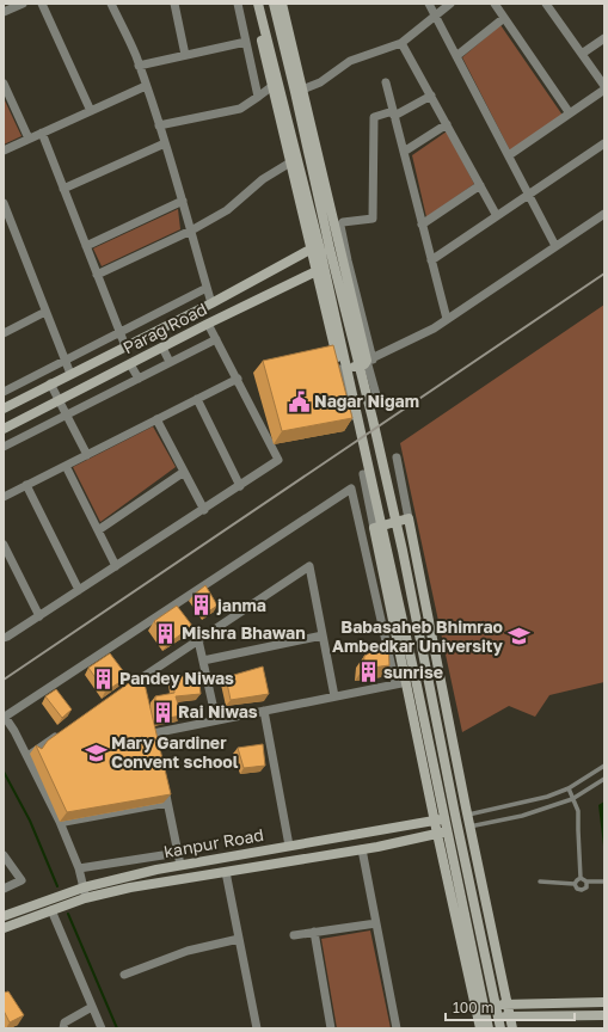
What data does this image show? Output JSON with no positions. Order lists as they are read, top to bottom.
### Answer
{
  "streets": {
    "street": ["Parag Road", "kanpur Road"]
  },
  "places": {
    "public building": ["Nagar Nigam"],
    "building": [
      "janma",
      "Mishra Bhawan",
      "sunrise",
      "Pandey Niwas",
      "Rai Niwas"
    ],
    "school or university": ["Babasaheb Bhimrao Ambedkar University", "Mary Gardiner Convent school"]
  },
  "scale_bar": "100 m"
}
